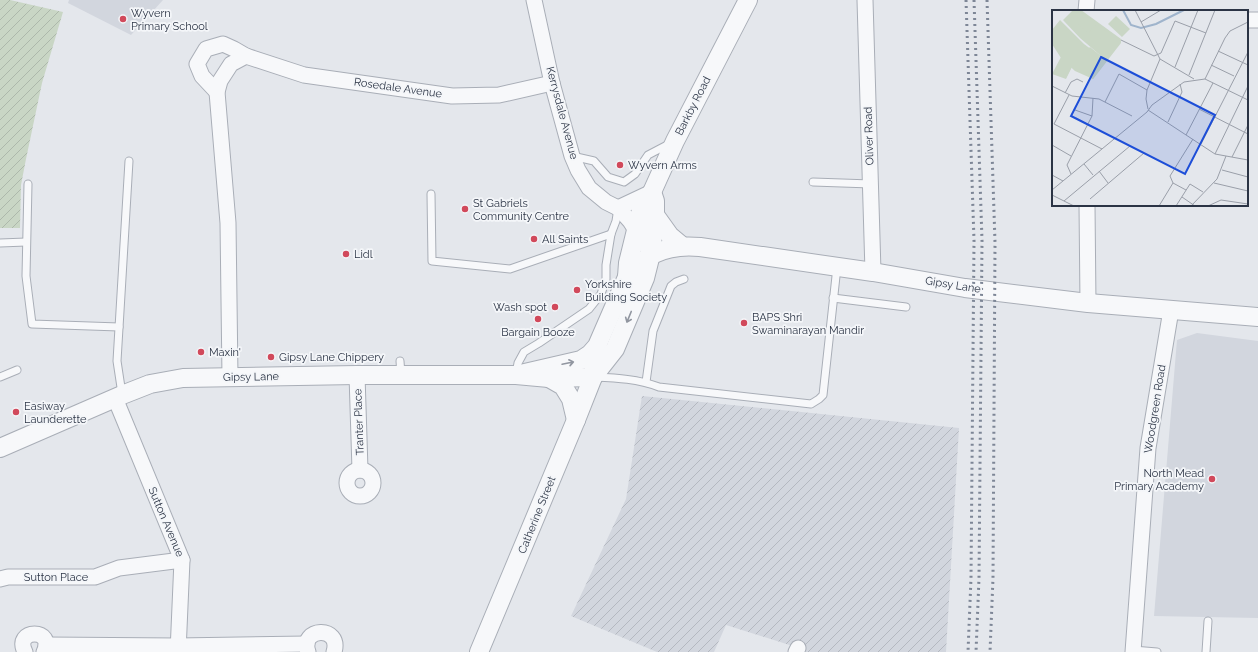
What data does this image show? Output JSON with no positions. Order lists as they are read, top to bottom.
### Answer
{
  "streets": {
    "street": [
      "Rosedale Avenue",
      "Barkby Road",
      "Kerrysdale Avenue",
      "Oliver Road",
      "Gipsy Lane",
      "Woodgreen Road",
      "Tranter Place",
      "Catherine Street",
      "Sutton Avenue",
      "Sutton Place"
    ]
  },
  "crossings": [
    ["Rosedale Avenue", "Kerrysdale Avenue"],
    ["Barkby Road", "Kerrysdale Avenue"],
    ["Barkby Road", "Gipsy Lane"],
    ["Kerrysdale Avenue", "Gipsy Lane"],
    ["Oliver Road", "Gipsy Lane"],
    ["Gipsy Lane", "Woodgreen Road"],
    ["Gipsy Lane", "Tranter Place"],
    ["Gipsy Lane", "Catherine Street"],
    ["Gipsy Lane", "Sutton Avenue"],
    ["Sutton Avenue", "Sutton Place"]
  ],
  "places": [
    "Wyvern Primary School",
    "Wyvern Arms",
    "St Gabriels Community Centre",
    "All Saints",
    "Lidl",
    "Yorkshire Building Society",
    "Wash spot",
    "Bargain Booze",
    "BAPS Shri Swaminarayan Mandir",
    "Maxin'",
    "Gipsy Lane Chippery",
    "Easiway Launderette",
    "North Mead Primary Academy"
  ]
}
